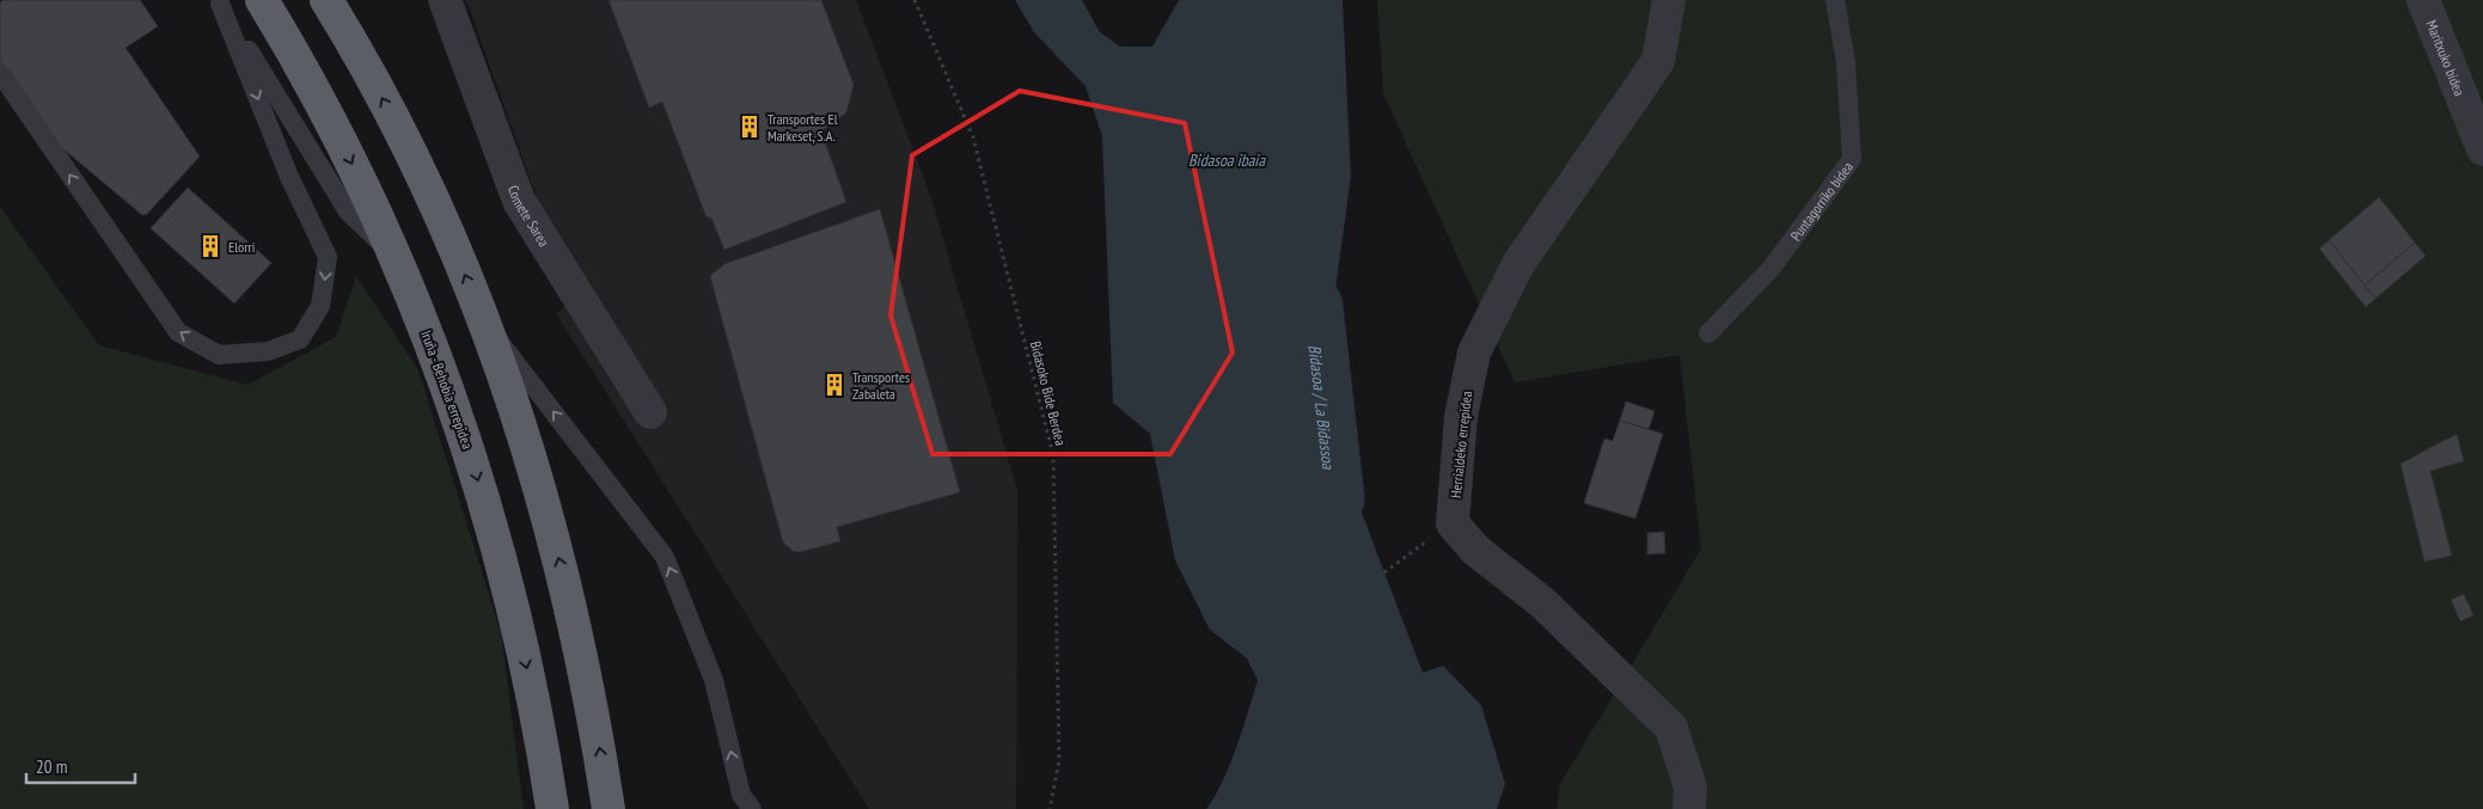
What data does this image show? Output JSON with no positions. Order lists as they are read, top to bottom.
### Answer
{
  "streets": {
    "highway": ["Iruña - Behobia errepidea"],
    "street": ["Maritxuko bidea", "Comete Sarea", "Herrialdeko errepidea"],
    "lane": ["Puntagorriko bidea"],
    "path": ["Bidasoko Bide Berdea"]
  },
  "water": ["Bidasoa ibaia", "Bidasoa / La Bidassoa"],
  "places": {
    "building": ["Transportes El Markeset, S.A.", "Elorri", "Transportes Zabaleta"]
  },
  "scale_bar": "20 m"
}
